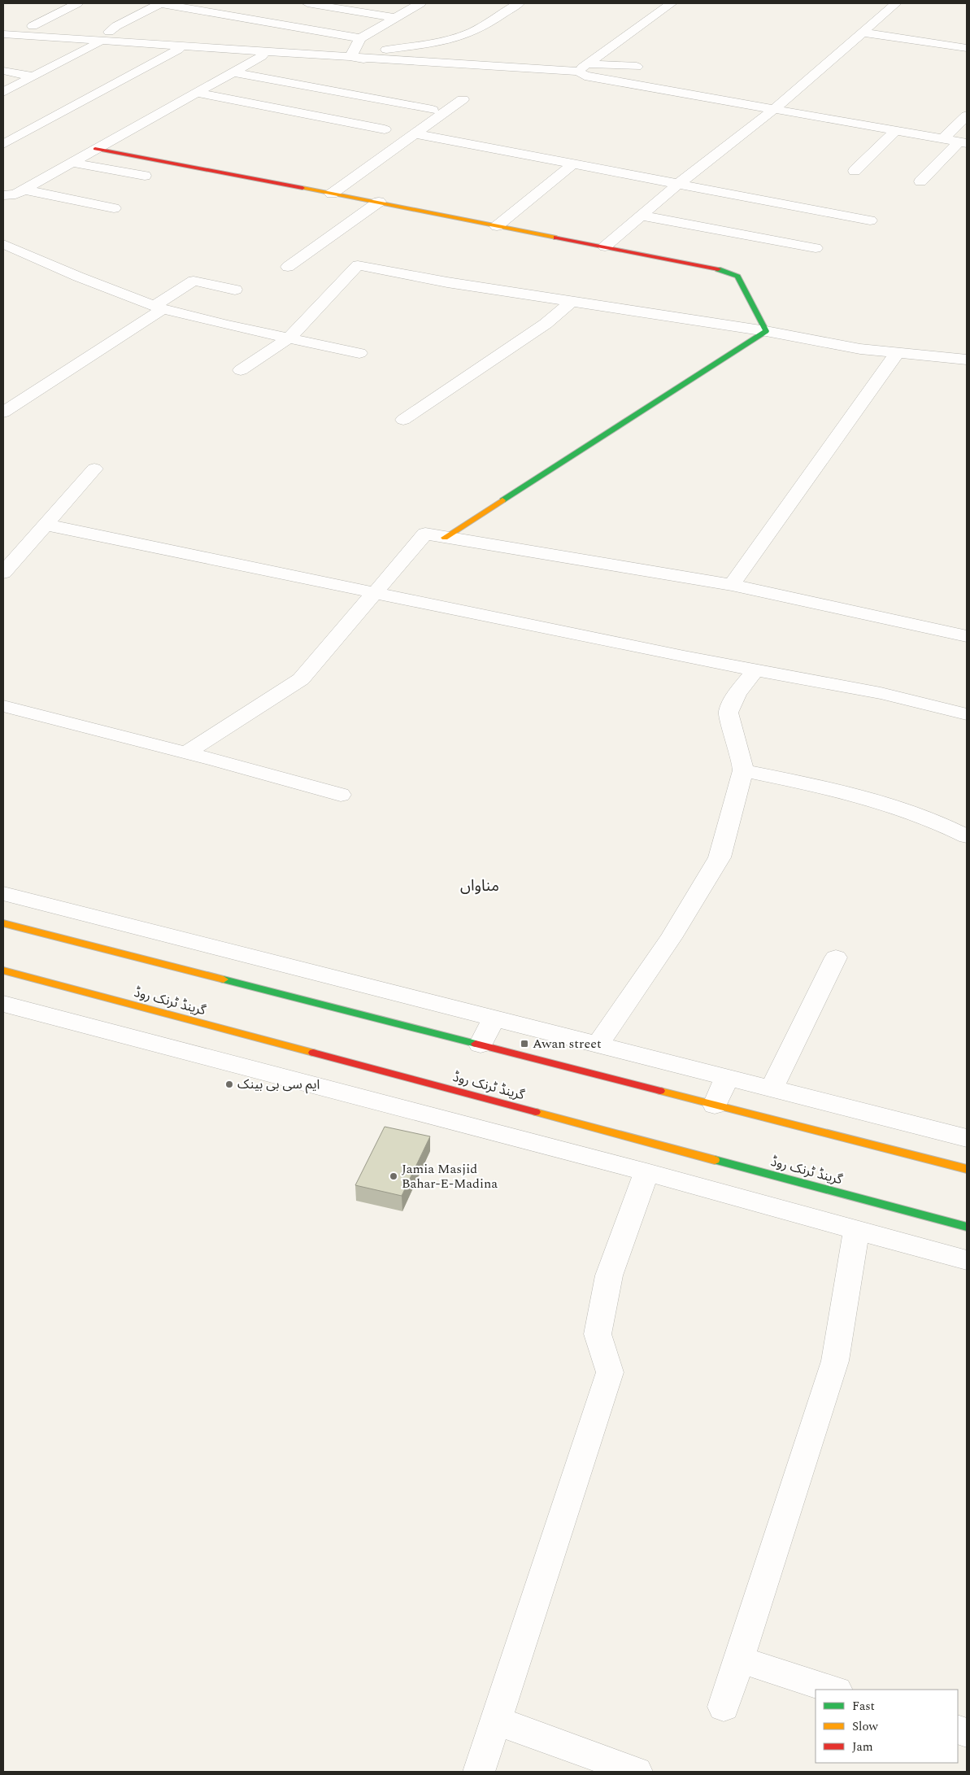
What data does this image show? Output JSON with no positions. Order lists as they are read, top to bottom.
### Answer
{
  "streets": {
    "main road": ["گرینڈ ٹرنک روڈ"]
  },
  "districts": ["مناواں"],
  "places": {
    "transit": ["Awan street"],
    "other": ["ایم سی بی بینک", "Jamia Masjid Bahar-E-Madina"]
  },
  "legend": ["Fast", "Slow", "Jam"]
}
